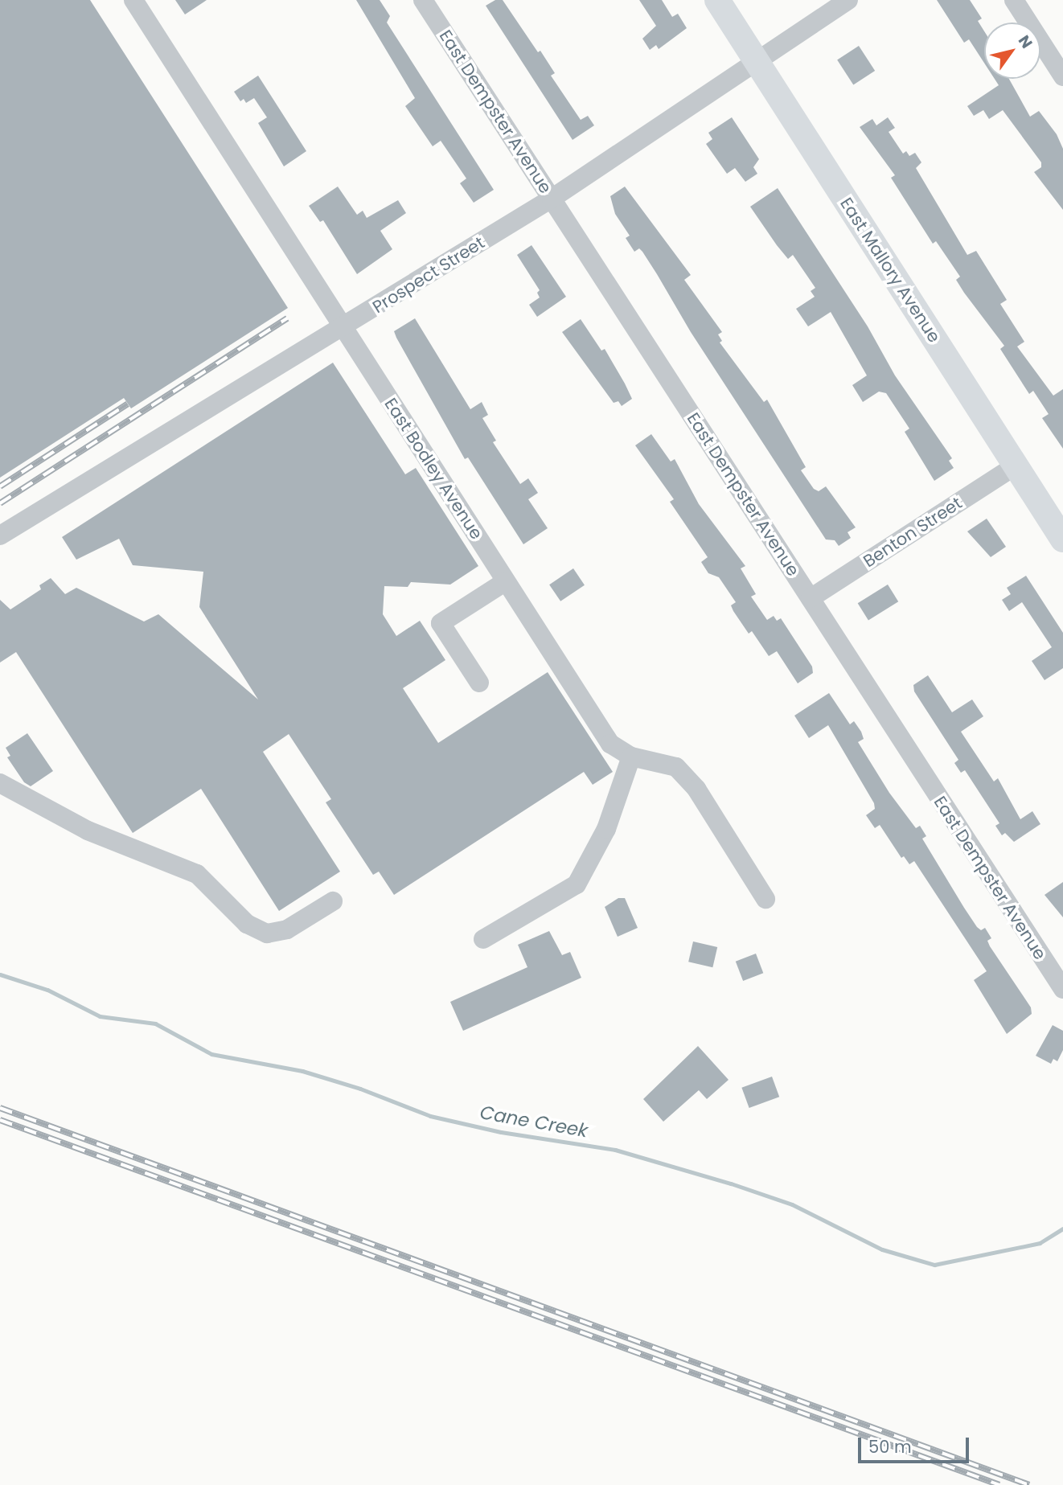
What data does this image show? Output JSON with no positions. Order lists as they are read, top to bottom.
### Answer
{
  "streets": {
    "main road": ["East Mallory Avenue"],
    "street": [
      "East Dempster Avenue",
      "Prospect Street",
      "East Bodley Avenue",
      "Benton Street"
    ]
  },
  "crossings": [
    ["East Dempster Avenue", "Prospect Street"],
    ["East Dempster Avenue", "Benton Street"],
    ["East Mallory Avenue", "Prospect Street"],
    ["East Mallory Avenue", "Benton Street"],
    ["Prospect Street", "East Bodley Avenue"]
  ],
  "water": ["Cane Creek"],
  "scale_bar": "50 m",
  "north": "top right"
}
